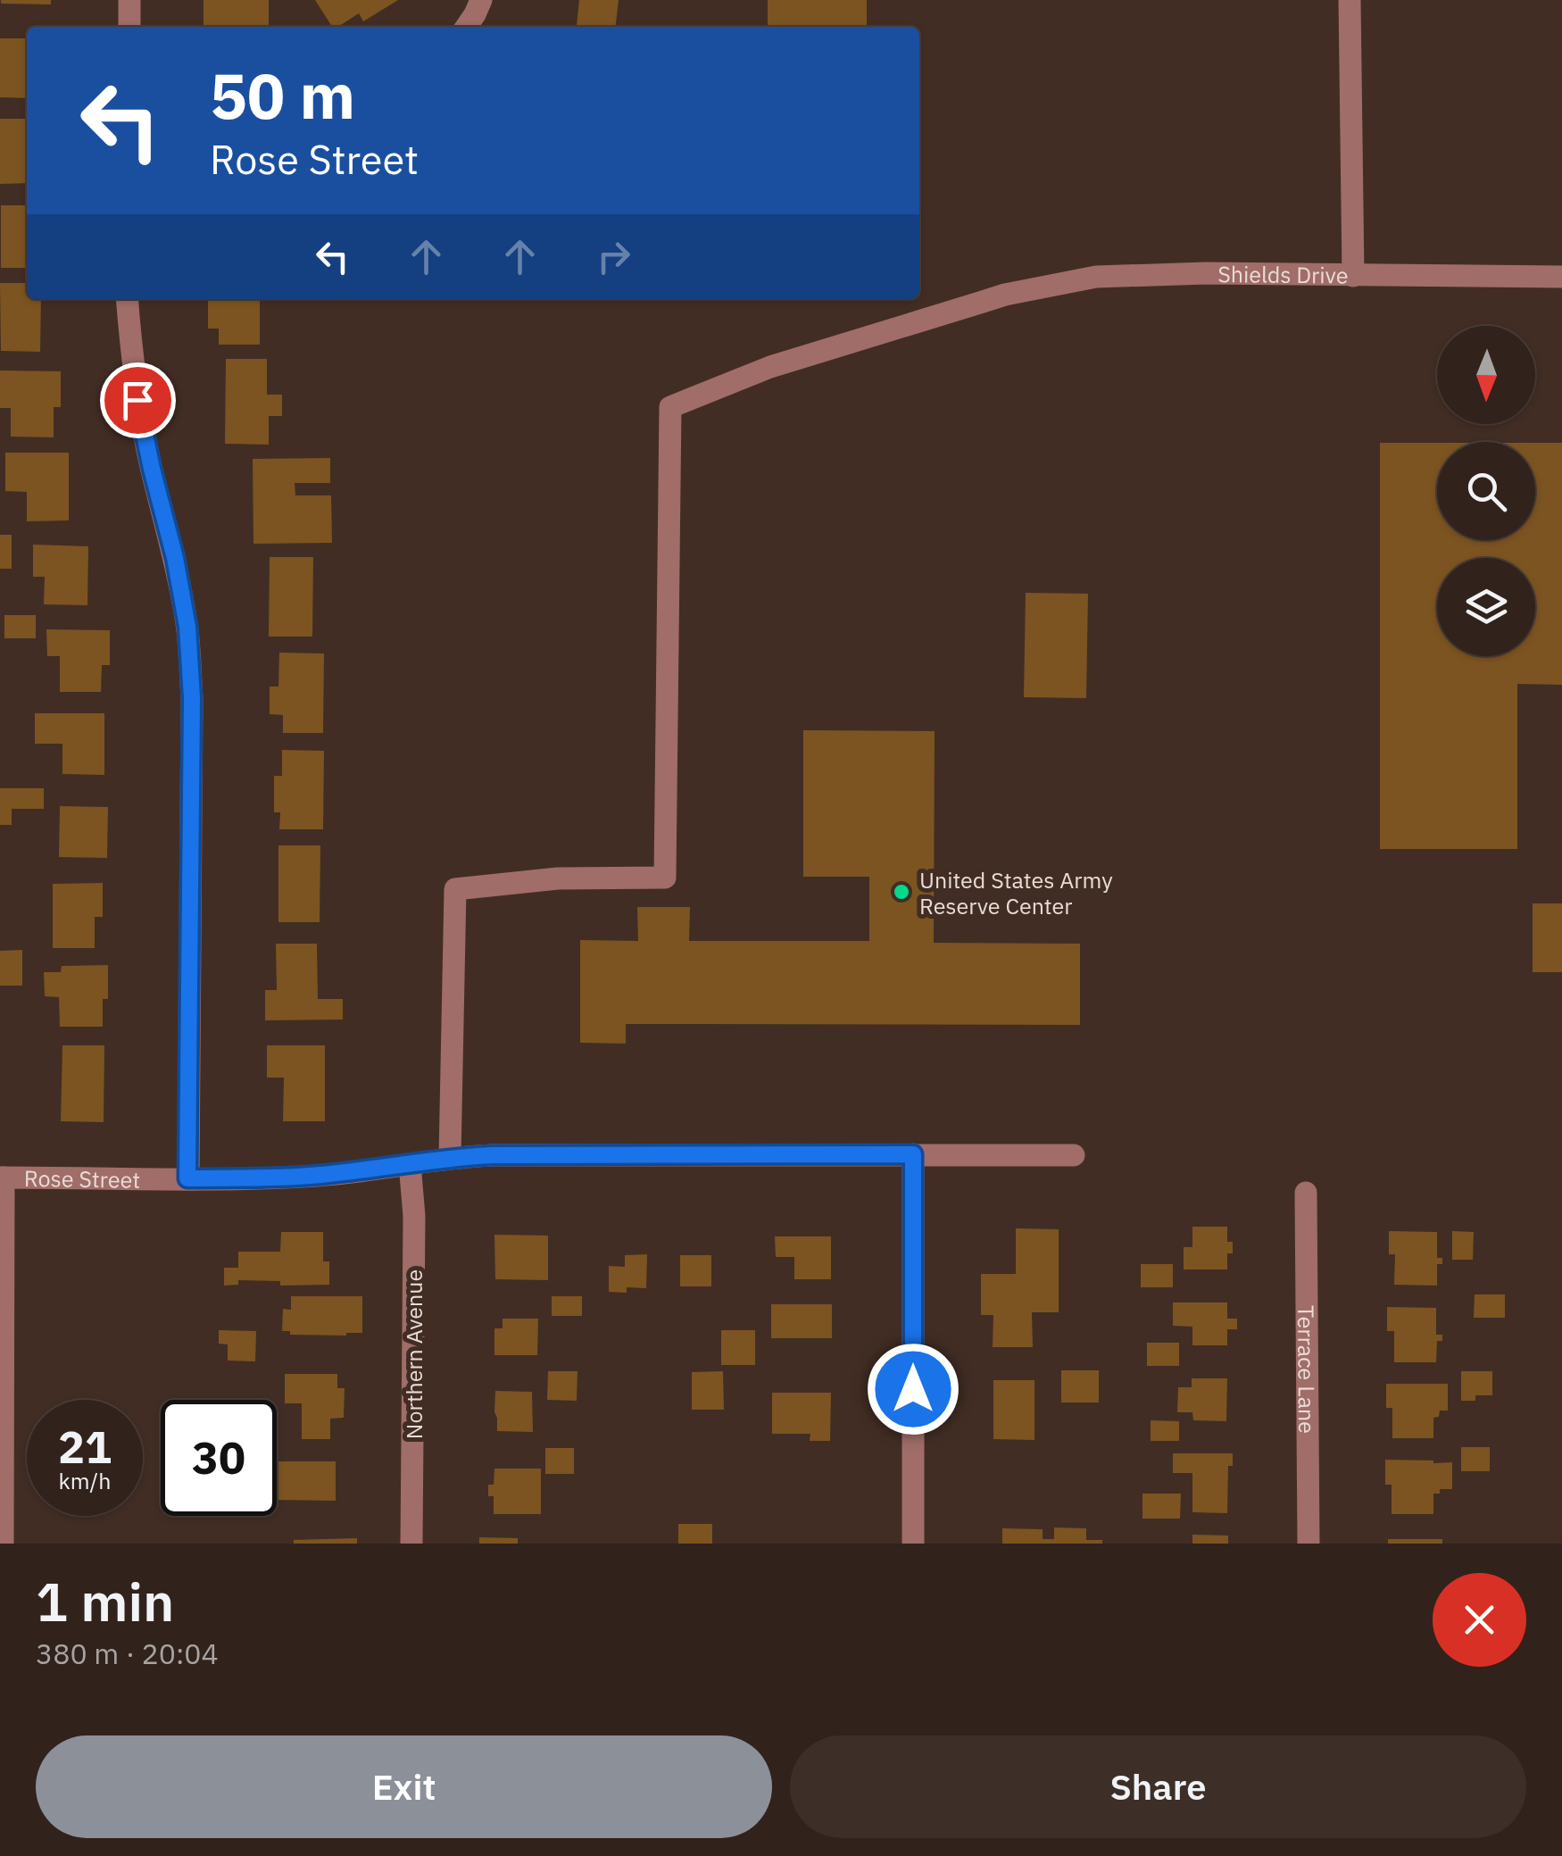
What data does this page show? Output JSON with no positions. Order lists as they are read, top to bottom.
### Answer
{
  "streets": {
    "street": [
      "Shields Drive",
      "Rose Street",
      "Northern Avenue",
      "Terrace Lane"
    ]
  },
  "crossings": [
    ["Shields Drive", "Rose Street"],
    ["Rose Street", "Northern Avenue"]
  ],
  "places": ["United States Army Reserve Center"],
  "north": "bottom",
  "page": {
    "turn": ["50 m", "Rose Street"],
    "speed": "21 km/h",
    "limit": "30",
    "heading": ["1 min", "380 m · 20:04"],
    "buttons": ["Exit", "Share"]
  }
}
